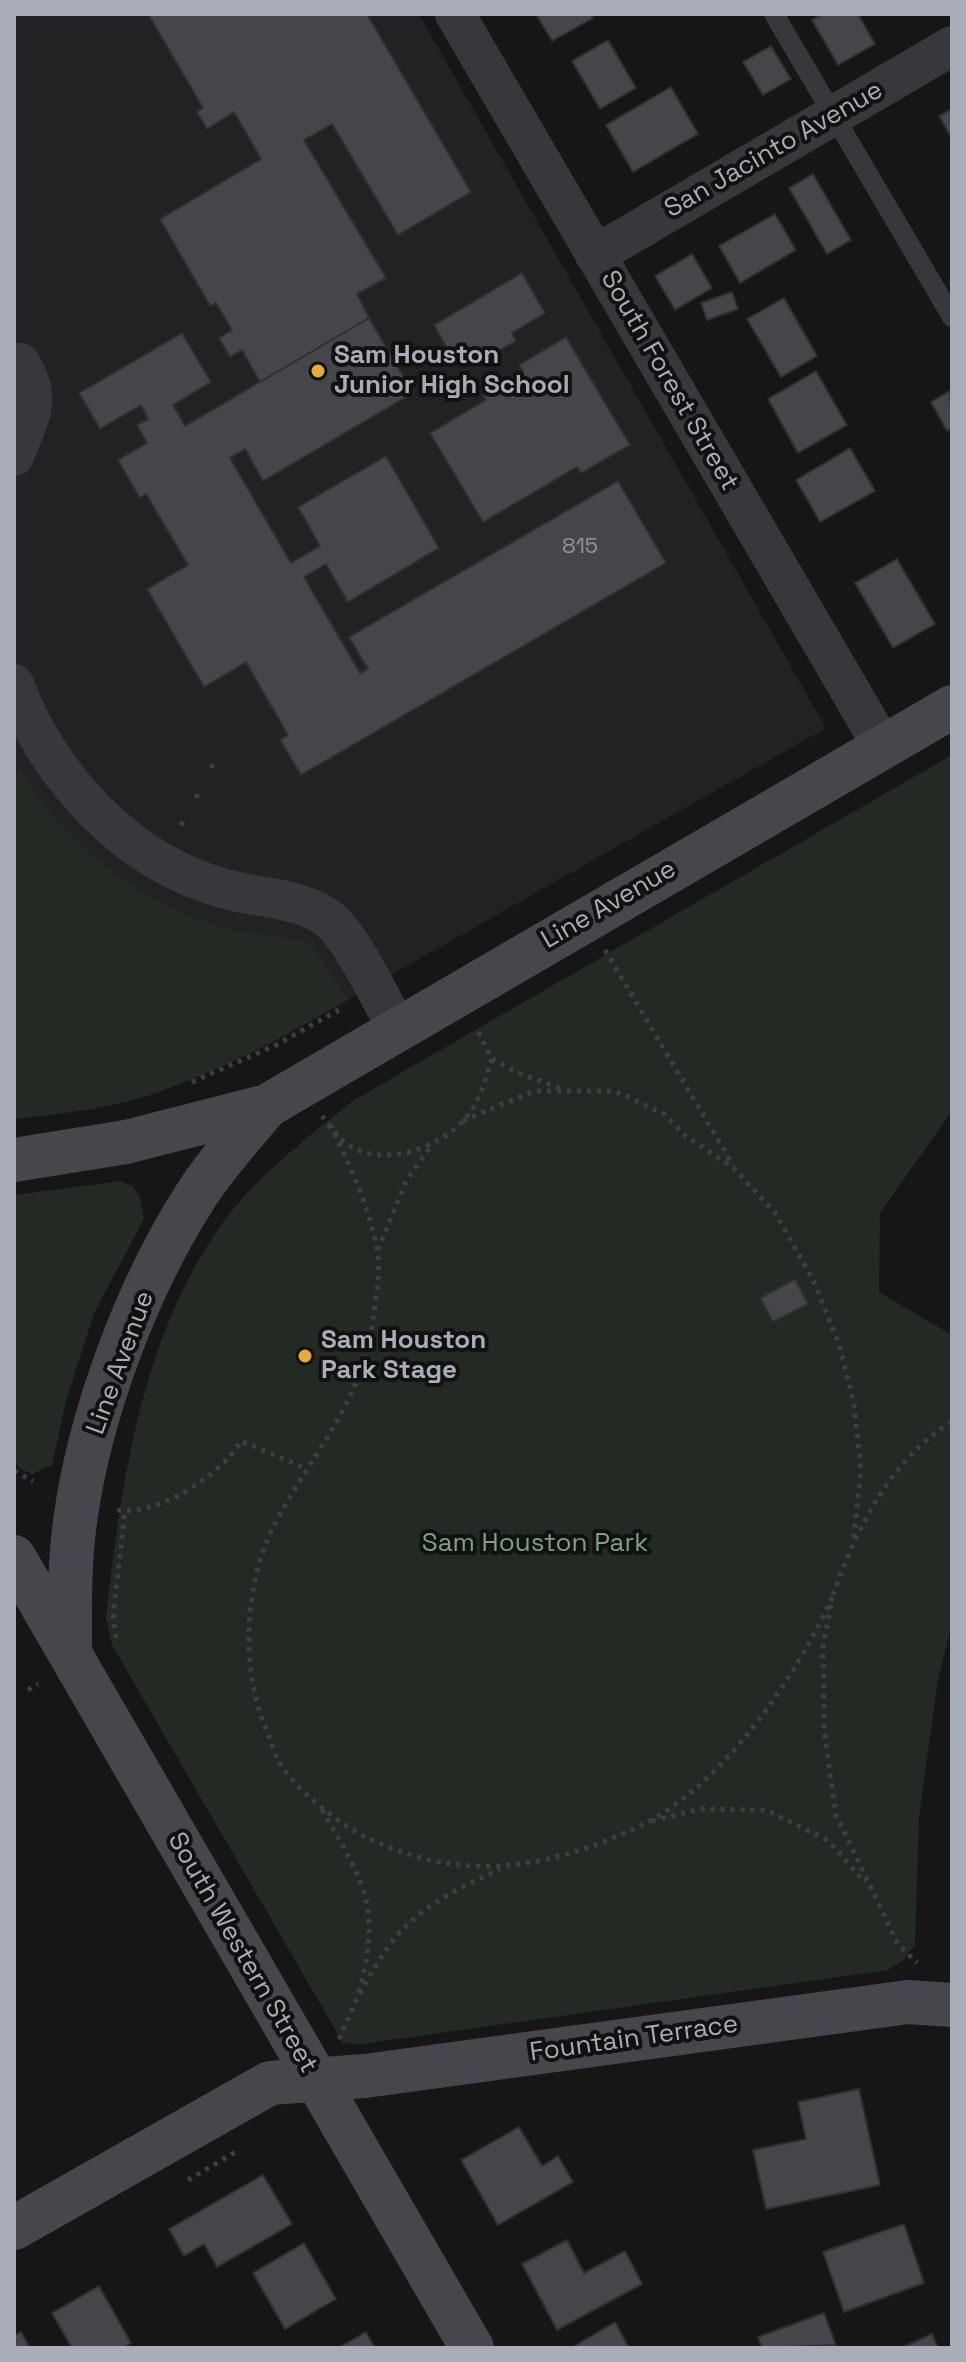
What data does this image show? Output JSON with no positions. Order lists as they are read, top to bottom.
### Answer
{
  "streets": {
    "main road": ["Line Avenue", "South Western Street", "Fountain Terrace"],
    "street": ["San Jacinto Avenue", "South Forest Street"]
  },
  "crossings": [
    ["San Jacinto Avenue", "South Forest Street"],
    ["South Forest Street", "Line Avenue"],
    ["Line Avenue", "South Western Street"],
    ["South Western Street", "Fountain Terrace"]
  ],
  "parks": ["Sam Houston Park"],
  "places": ["Sam Houston Junior High School", "Sam Houston Park Stage"],
  "house_numbers": ["815"]
}
